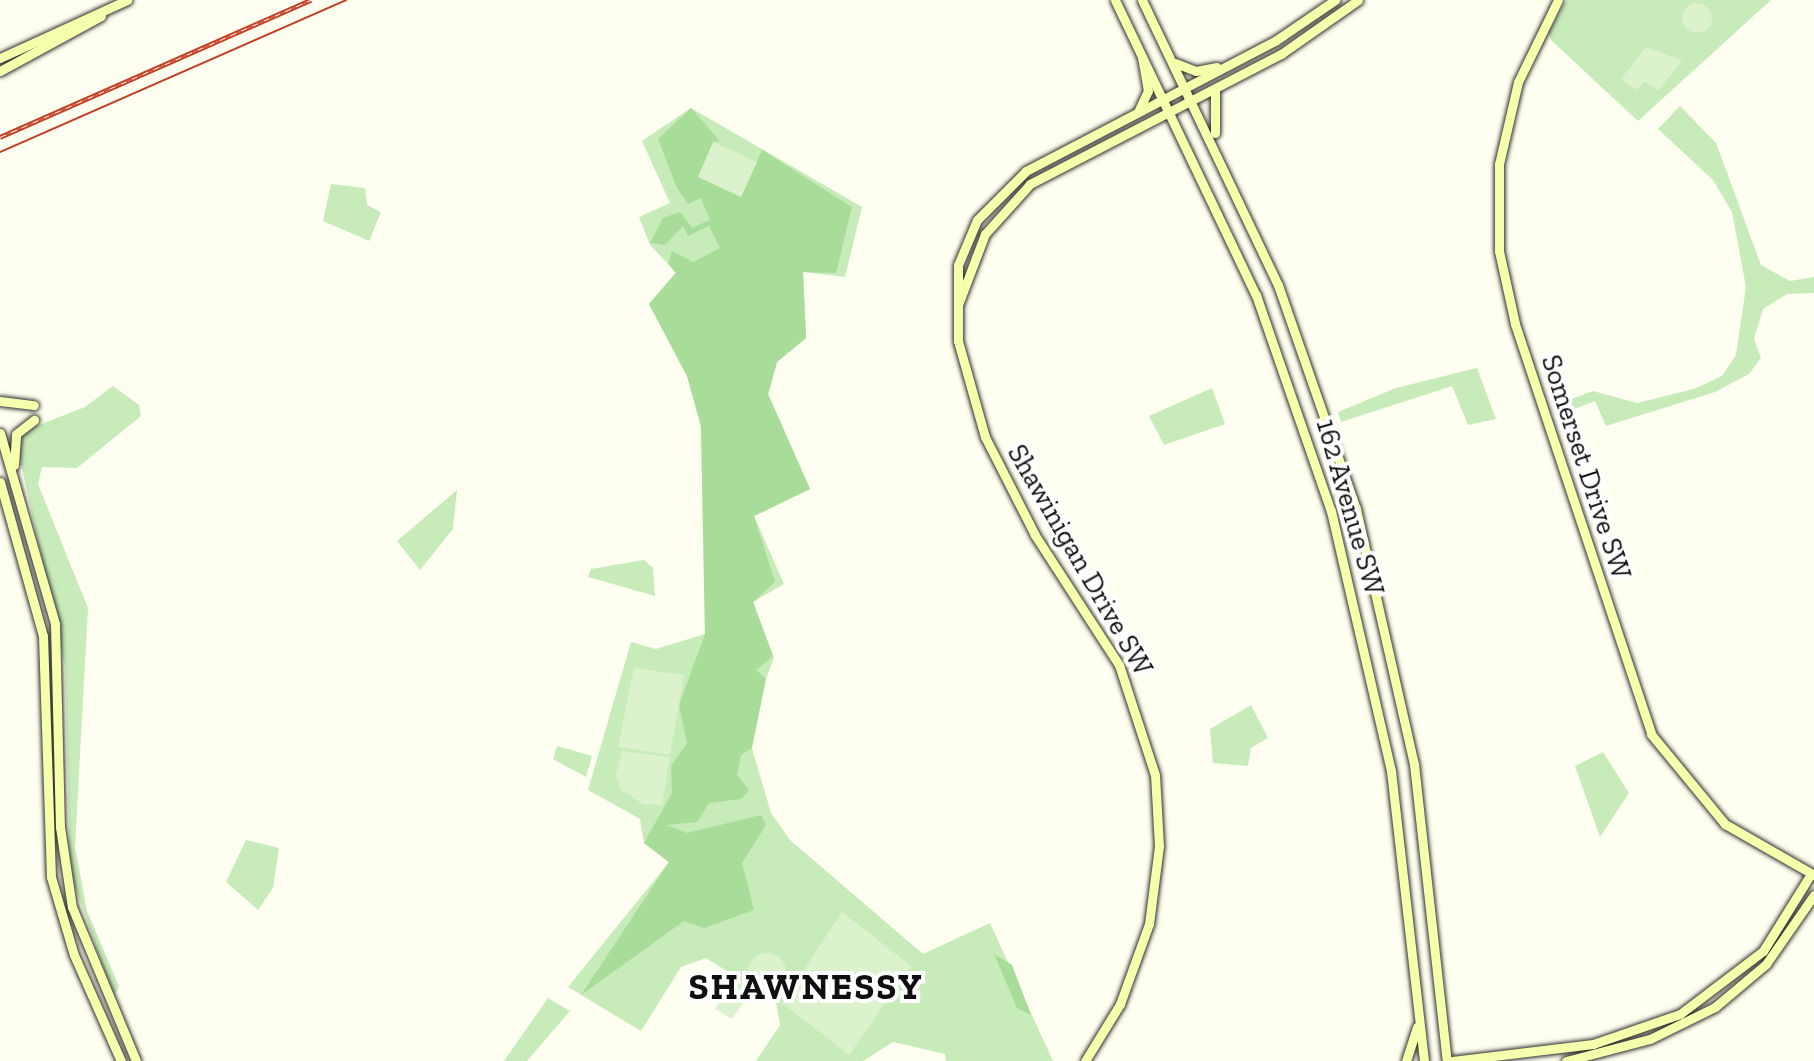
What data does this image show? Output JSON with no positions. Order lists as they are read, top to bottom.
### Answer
{
  "streets": {
    "main road": ["Somerset Drive SW", "162 Avenue SW", "Shawinigan Drive SW"]
  },
  "crossings": [
    ["162 Avenue SW", "Shawinigan Drive SW"]
  ],
  "districts": ["SHAWNESSY"]
}
